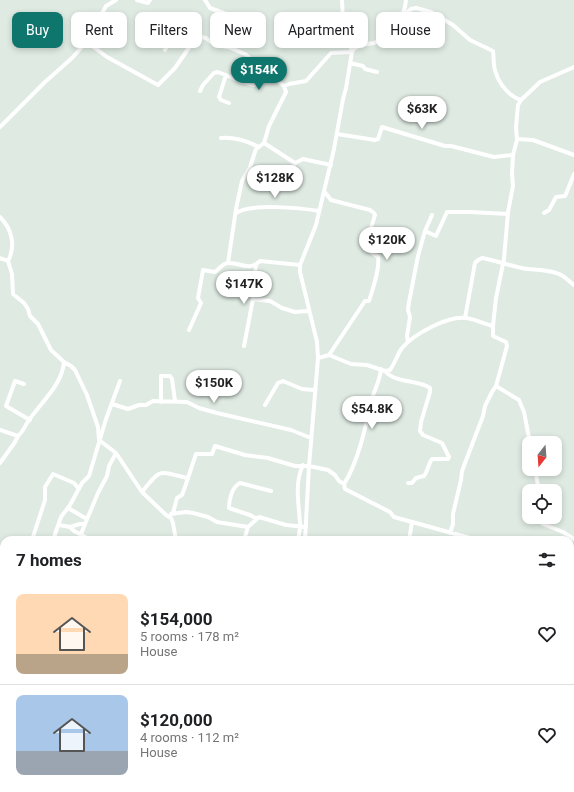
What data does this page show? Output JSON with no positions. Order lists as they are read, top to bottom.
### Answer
{
  "north": "bottom",
  "page": {
    "chip": [
      "Buy",
      "Rent",
      "Filters",
      "New",
      "Apartment",
      "House"
    ],
    "price": [
      "$154K",
      "$63K",
      "$128K",
      "$120K",
      "$147K",
      "$150K",
      "$54.8K"
    ],
    "heading": "7 homes",
    "list": [
      {
        "name": "$154,000",
        "note": "5 rooms · 178 m² · House"
      },
      {
        "name": "$120,000",
        "note": "4 rooms · 112 m² · House"
      }
    ]
  }
}
